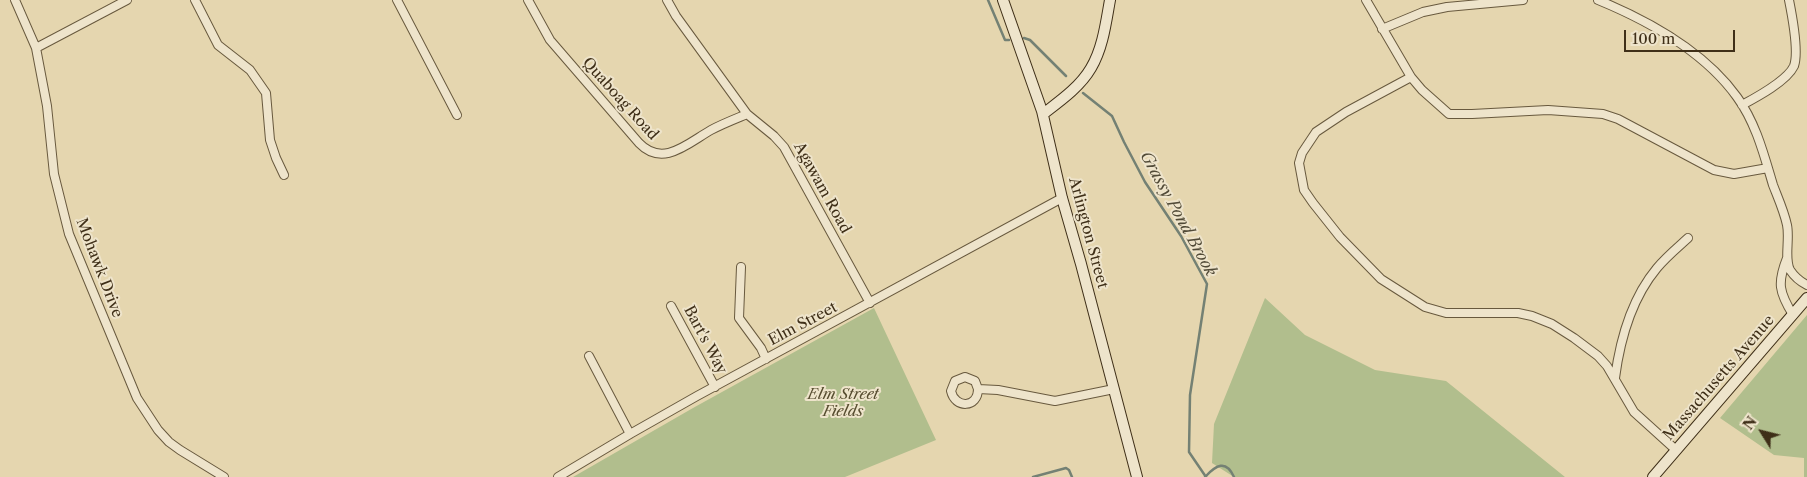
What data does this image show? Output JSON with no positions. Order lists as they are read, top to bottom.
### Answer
{
  "streets": {
    "street": [
      "Quaboag Road",
      "Agawam Road",
      "Arlington Street",
      "Mohawk Drive",
      "Elm Street",
      "Bart's Way",
      "Massachusetts Avenue"
    ]
  },
  "crossings": [
    ["Quaboag Road", "Agawam Road"],
    ["Agawam Road", "Elm Street"],
    ["Arlington Street", "Elm Street"],
    ["Elm Street", "Bart's Way"]
  ],
  "water": ["Grassy Pond Brook"],
  "parks": ["Elm Street Fields"],
  "scale_bar": "100 m",
  "north": "top left"
}
